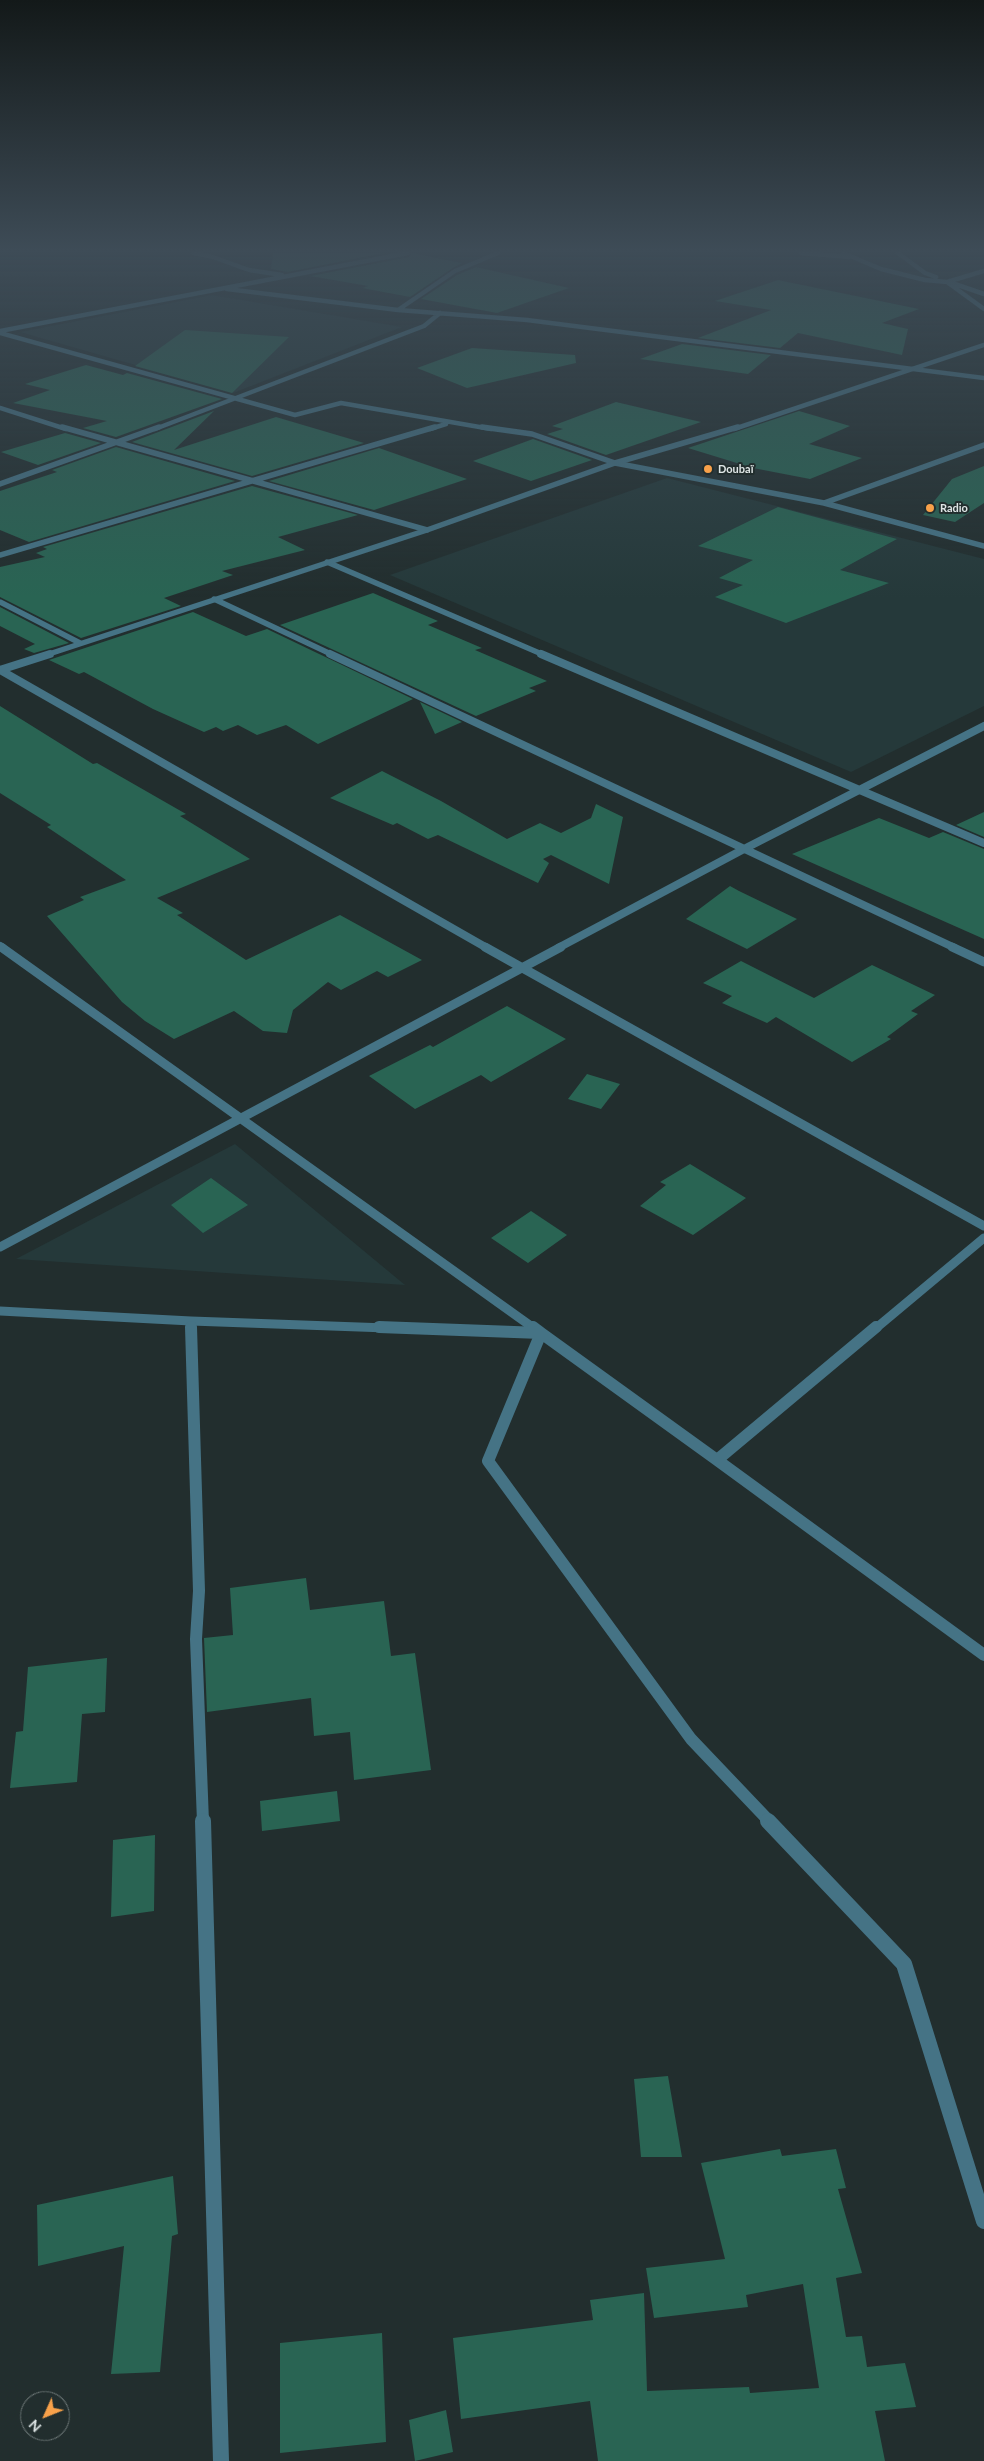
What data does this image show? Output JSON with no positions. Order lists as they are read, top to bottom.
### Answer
{
  "places": ["Doubaï", "Radio"],
  "north": "bottom left"
}
